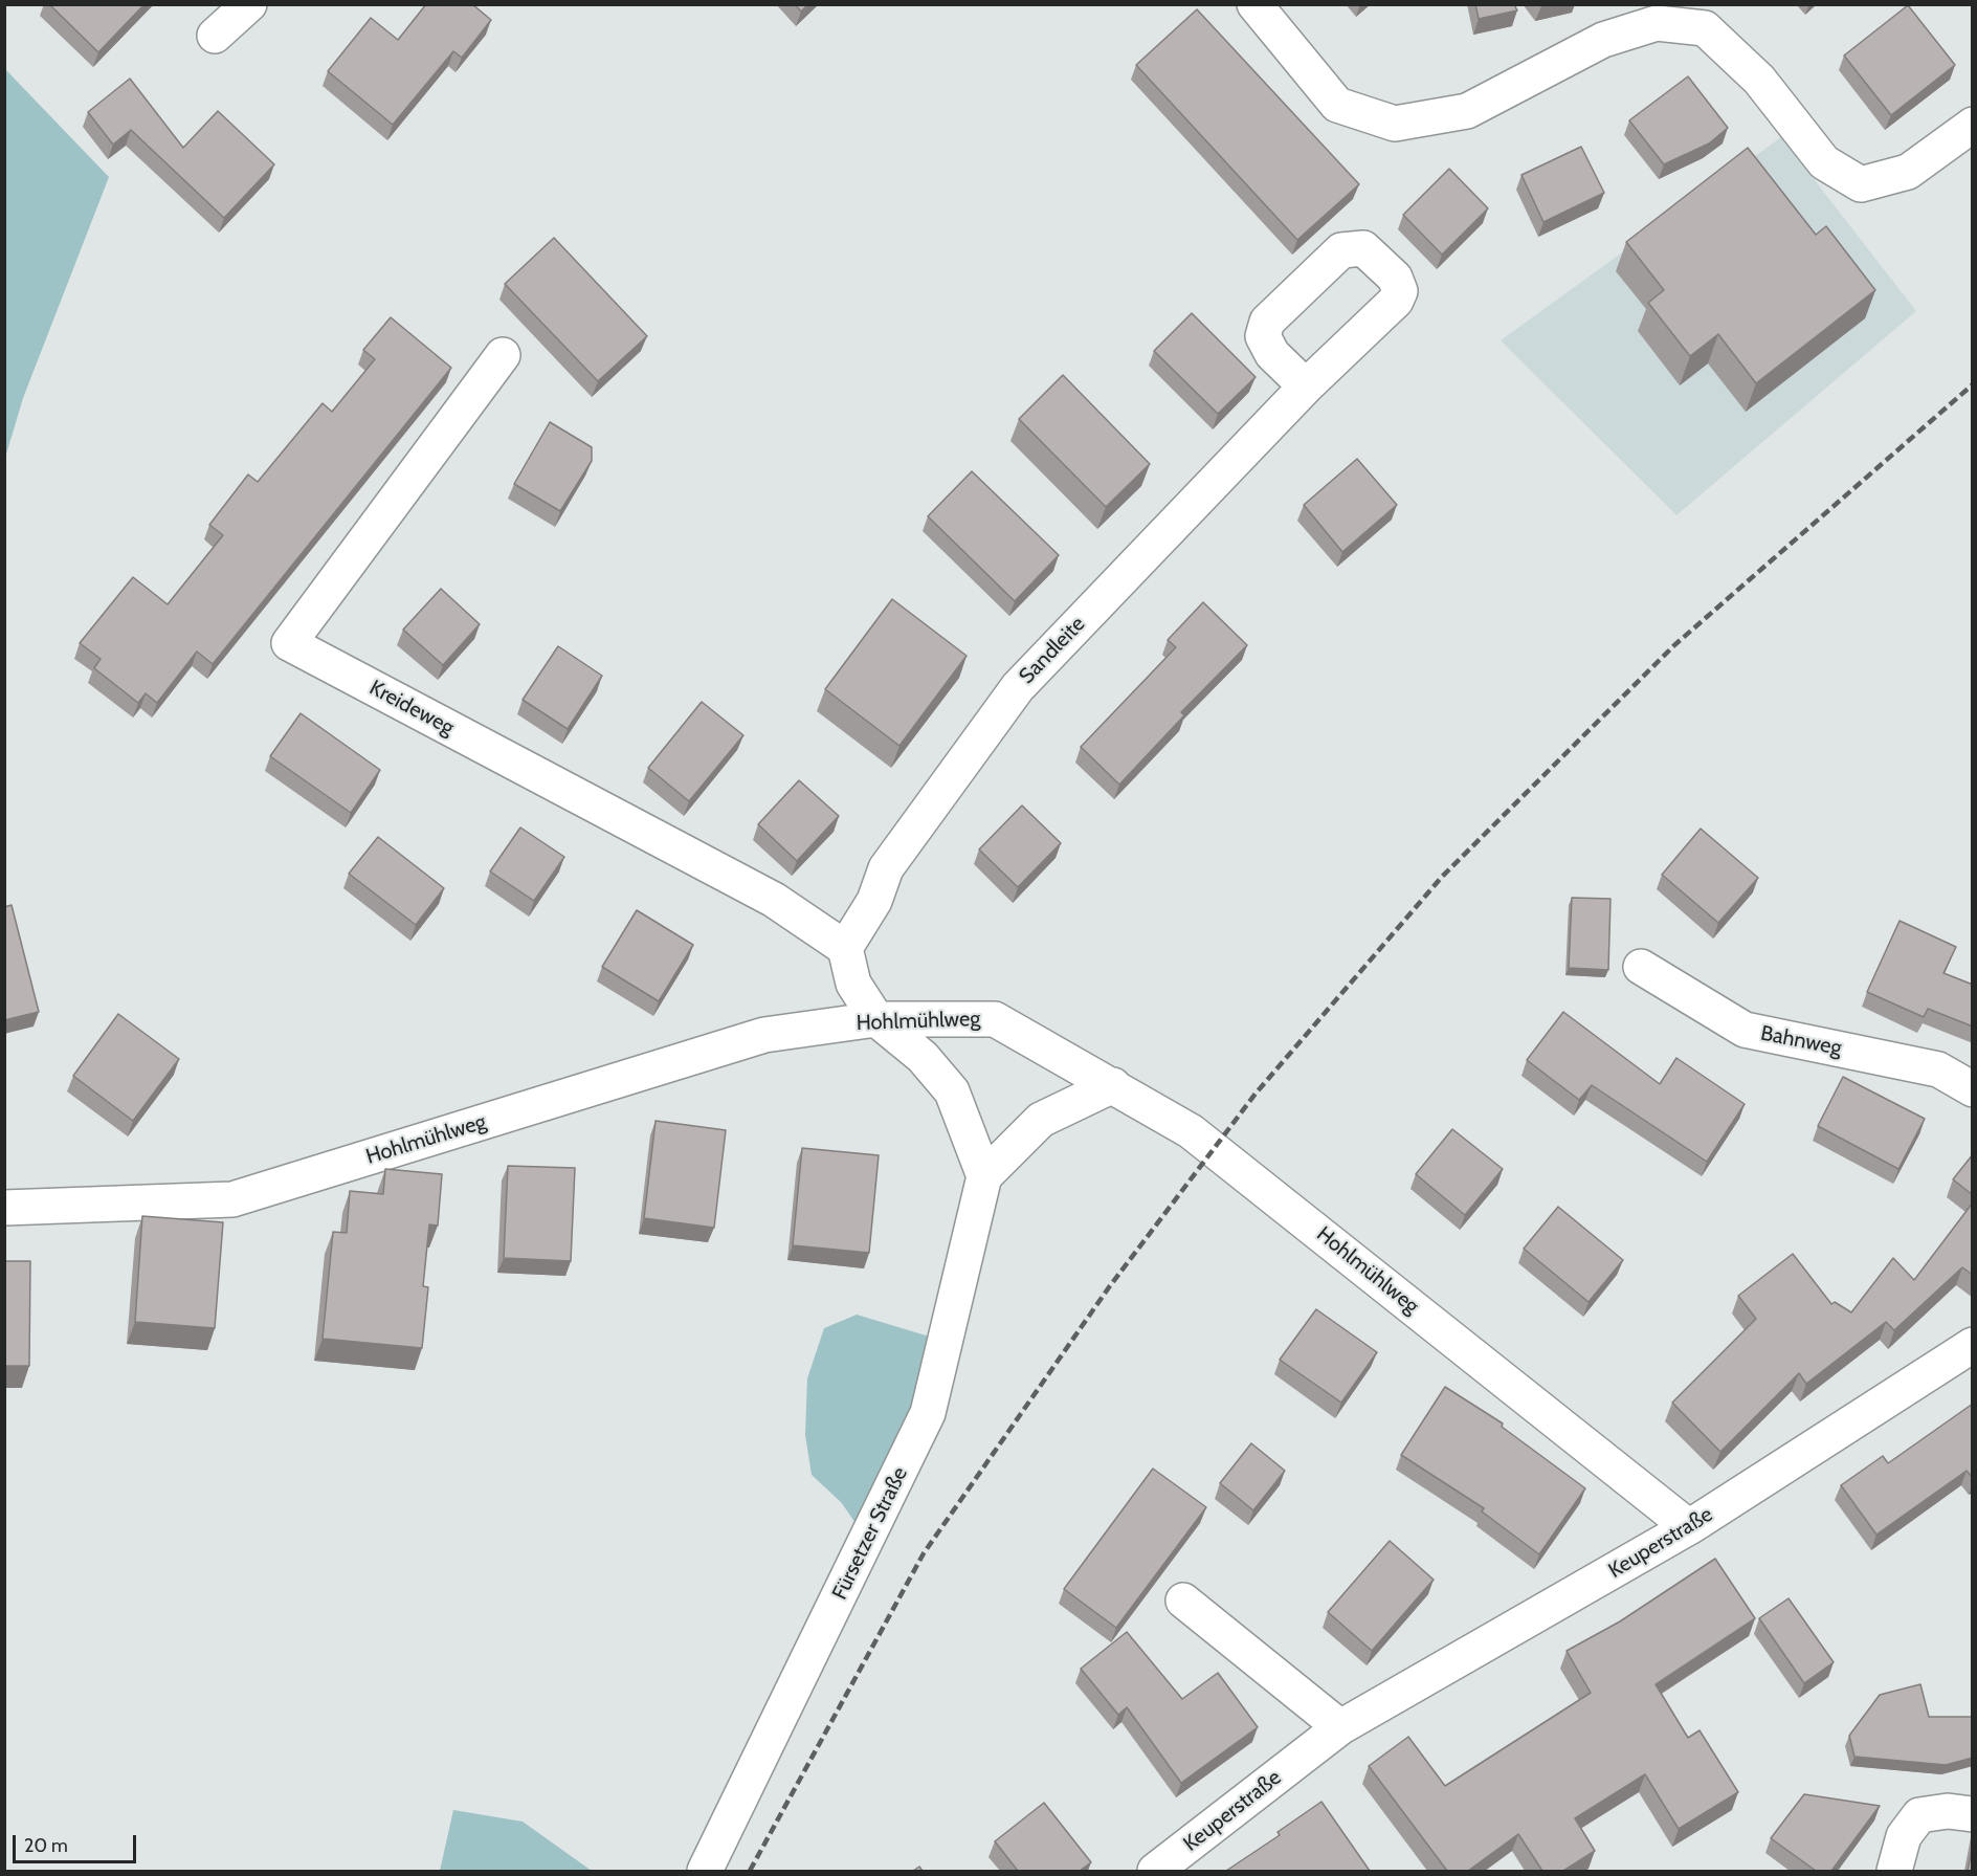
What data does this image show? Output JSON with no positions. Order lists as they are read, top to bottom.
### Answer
{
  "streets": {
    "street": [
      "Sandleite",
      "Kreideweg",
      "Hohlmühlweg",
      "Bahnweg",
      "Fürsetzer Straße",
      "Keuperstraße"
    ]
  },
  "crossings": [
    ["Sandleite", "Kreideweg"],
    ["Hohlmühlweg", "Keuperstraße"]
  ],
  "scale_bar": "20 m"
}
